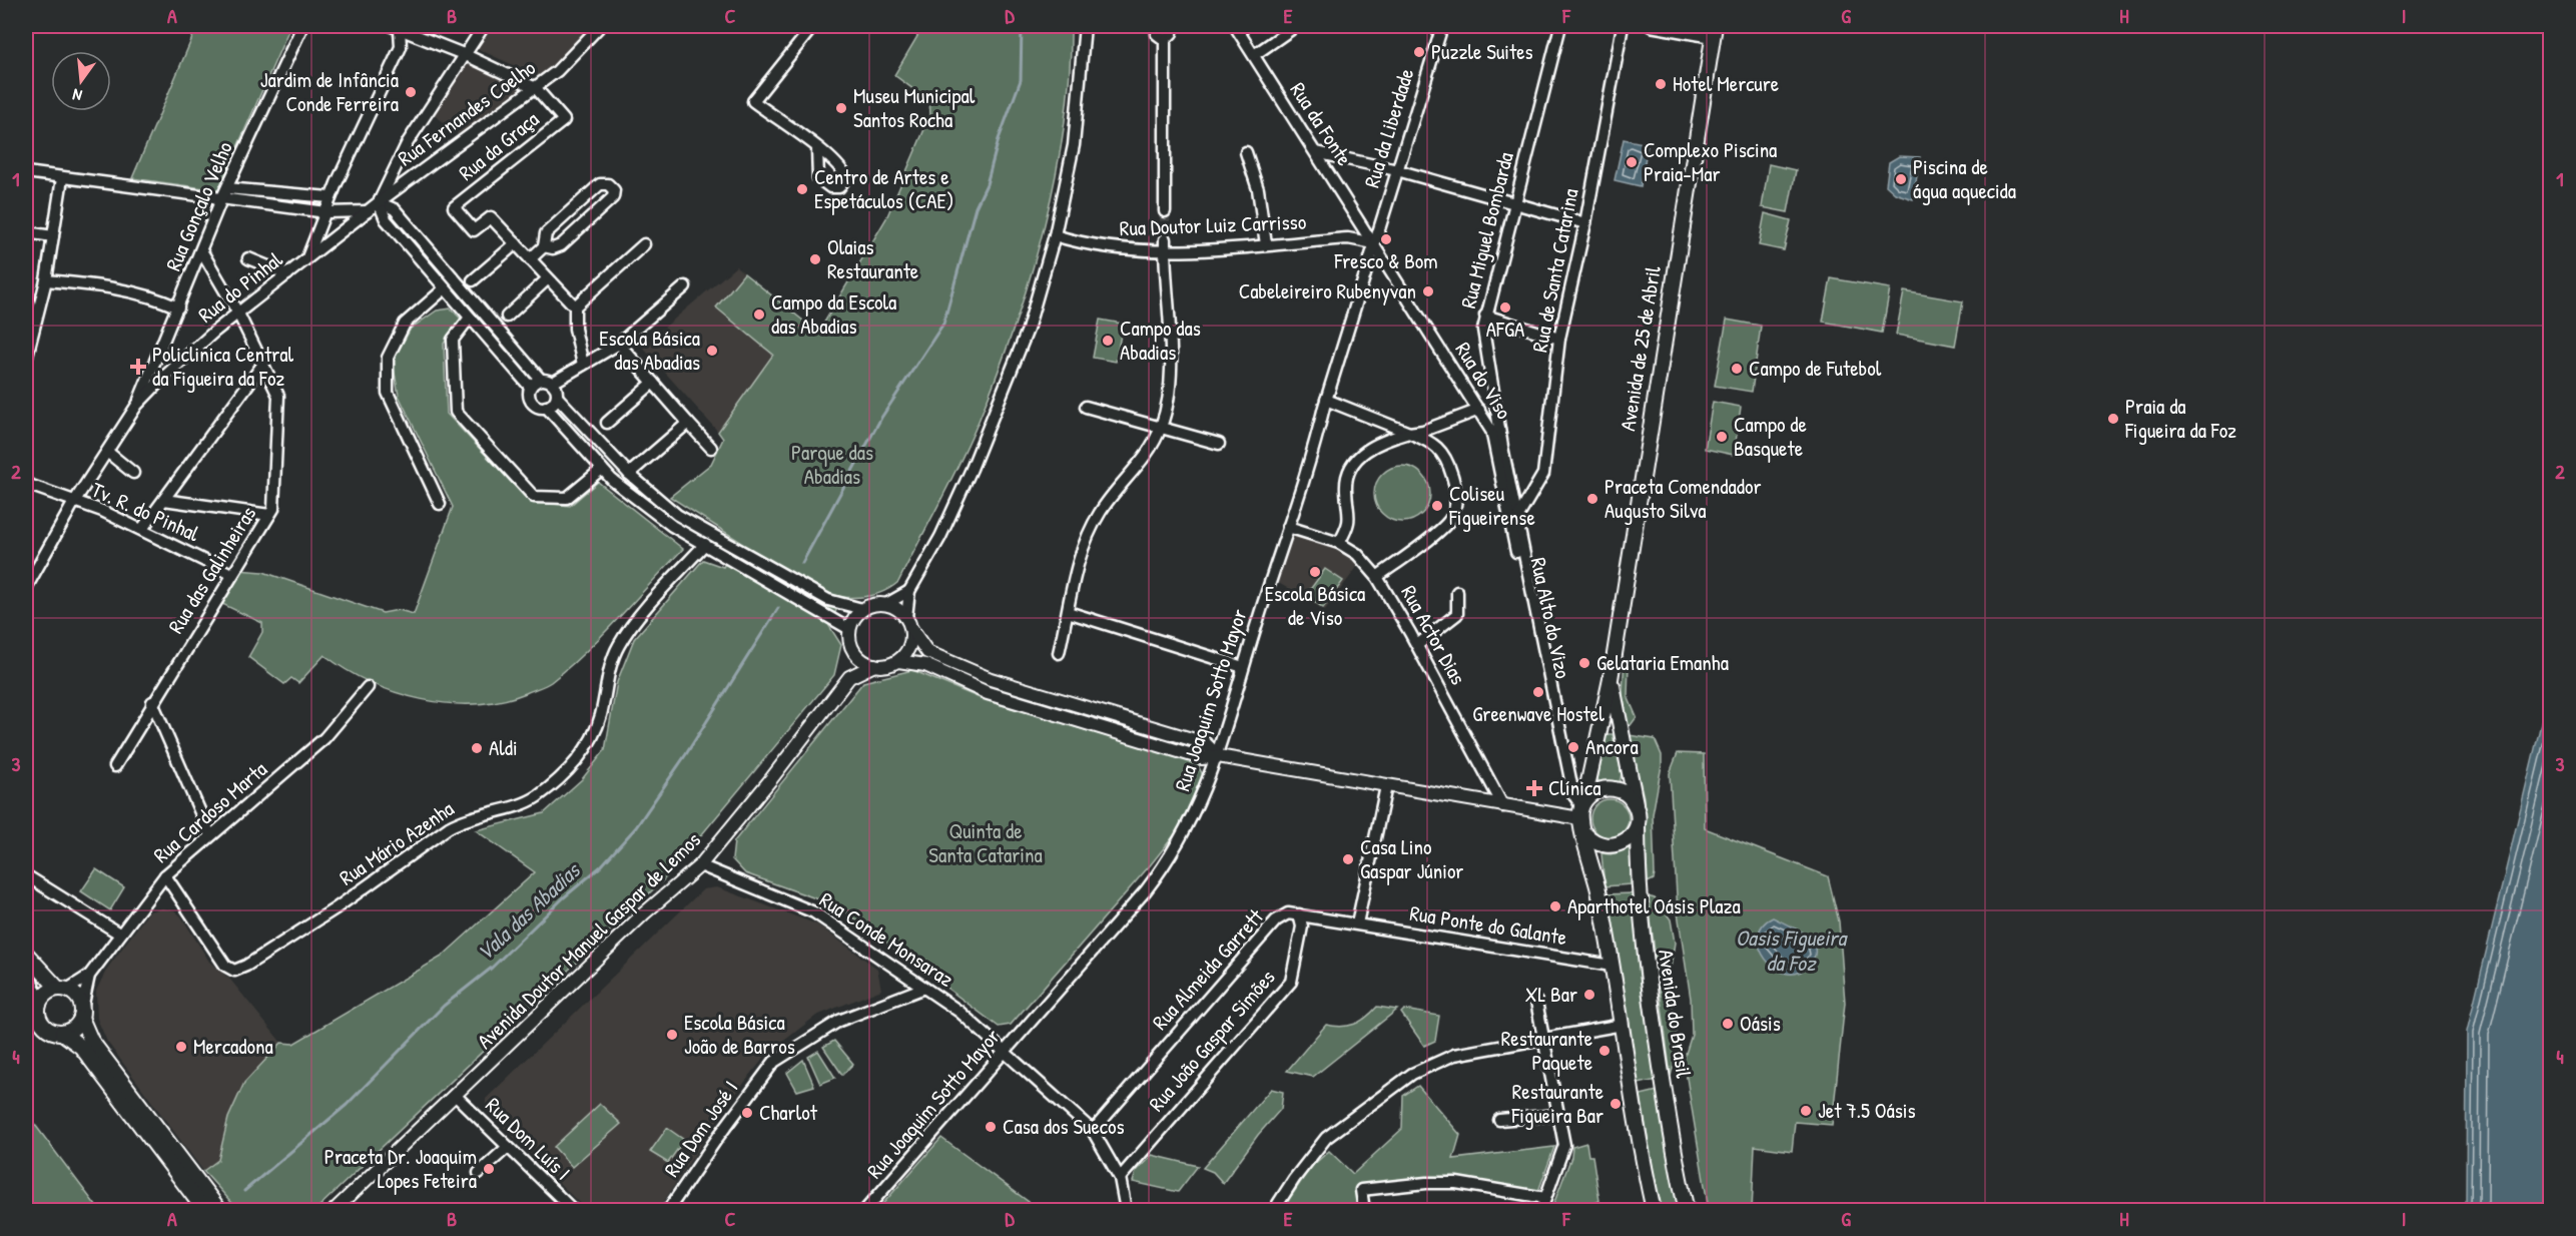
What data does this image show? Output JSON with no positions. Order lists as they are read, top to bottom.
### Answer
{
  "streets": {
    "main road": ["Avenida de 25 de Abril", "Avenida do Brasil"],
    "street": [
      "Rua Fernandes Coelho",
      "Rua da Fonte",
      "Rua da Liberdade",
      "Rua da Graça",
      "Rua Gonçalo Velho",
      "Rua Doutor Luiz Carrisso",
      "Rua Miguel Bombarda",
      "Rua de Santa Catarina",
      "Rua do Pinhal",
      "Rua do Viso",
      "Tv. R. do Pinhal",
      "Rua das Galinheiras",
      "Rua Alto do Vizo",
      "Rua Actor Dias",
      "Rua Joaquim Sotto Mayor",
      "Rua Cardoso Marta",
      "Rua Mário Azenha",
      "Rua Ponte do Galante",
      "Rua Conde Monsaraz",
      "Avenida Doutor Manuel Gaspar de Lemos",
      "Rua Almeida Garrett",
      "Rua João Gaspar Simões",
      "Rua Dom José I",
      "Rua Dom Luís I"
    ]
  },
  "crossings": [
    ["Rua Fernandes Coelho", "Rua da Graça"],
    ["Rua Fernandes Coelho", "Rua do Pinhal"],
    ["Rua da Fonte", "Rua da Liberdade"],
    ["Rua da Fonte", "Rua Doutor Luiz Carrisso"],
    ["Rua da Fonte", "Rua do Viso"],
    ["Rua da Fonte", "Rua Joaquim Sotto Mayor"],
    ["Rua da Liberdade", "Rua Doutor Luiz Carrisso"],
    ["Rua da Liberdade", "Rua do Viso"],
    ["Rua da Liberdade", "Rua Joaquim Sotto Mayor"],
    ["Rua Gonçalo Velho", "Rua do Pinhal"],
    ["Rua Gonçalo Velho", "Rua das Galinheiras"],
    ["Rua Doutor Luiz Carrisso", "Rua do Viso"],
    ["Rua Doutor Luiz Carrisso", "Rua Joaquim Sotto Mayor"],
    ["Rua Miguel Bombarda", "Rua de Santa Catarina"],
    ["Rua Miguel Bombarda", "Avenida de 25 de Abril"],
    ["Rua Miguel Bombarda", "Rua do Viso"],
    ["Rua Miguel Bombarda", "Rua Alto do Vizo"],
    ["Rua Miguel Bombarda", "Avenida do Brasil"],
    ["Rua do Pinhal", "Tv. R. do Pinhal"],
    ["Rua do Pinhal", "Rua das Galinheiras"],
    ["Avenida de 25 de Abril", "Rua Alto do Vizo"],
    ["Avenida de 25 de Abril", "Avenida do Brasil"],
    ["Rua do Viso", "Rua Alto do Vizo"],
    ["Rua do Viso", "Rua Joaquim Sotto Mayor"],
    ["Tv. R. do Pinhal", "Rua das Galinheiras"],
    ["Rua Alto do Vizo", "Avenida do Brasil"],
    ["Rua Actor Dias", "Rua Joaquim Sotto Mayor"],
    ["Rua Joaquim Sotto Mayor", "Rua Conde Monsaraz"],
    ["Rua Cardoso Marta", "Rua Mário Azenha"],
    ["Rua Ponte do Galante", "Rua Almeida Garrett"],
    ["Rua Conde Monsaraz", "Avenida Doutor Manuel Gaspar de Lemos"],
    ["Rua Conde Monsaraz", "Rua Almeida Garrett"],
    ["Rua Conde Monsaraz", "Rua João Gaspar Simões"],
    ["Rua Conde Monsaraz", "Rua Dom José I"],
    ["Avenida Doutor Manuel Gaspar de Lemos", "Rua Dom Luís I"],
    ["Rua Almeida Garrett", "Rua João Gaspar Simões"]
  ],
  "water": ["Vala das Abadias", "Oasis Figueira da Foz"],
  "parks": ["Parque das Abadias", "Quinta de Santa Catarina"],
  "places": {
    "other": [
      "Puzzle Suites",
      "Hotel Mercure",
      "Jardim de Infância Conde Ferreira",
      "Museu Municipal Santos Rocha",
      "Complexo Piscina Praia-Mar",
      "Piscina de água aquecida",
      "Centro de Artes e Espetáculos (CAE)",
      "Fresco & Bom",
      "Olaias Restaurante",
      "Cabeleireiro Rubenyvan",
      "AFGA",
      "Campo da Escola das Abadias",
      "Campo das Abadias",
      "Escola Básica das Abadias",
      "Campo de Futebol",
      "Praia da Figueira da Foz",
      "Campo de Basquete",
      "Praceta Comendador Augusto Silva",
      "Coliseu Figueirense",
      "Escola Básica de Viso",
      "Gelataria Emanha",
      "Greenwave Hostel",
      "Ancora",
      "Aldi",
      "Casa Lino Gaspar Júnior",
      "Aparthotel Oásis Plaza",
      "XL Bar",
      "Oásis",
      "Escola Básica João de Barros",
      "Mercadona",
      "Restaurante Paquete",
      "Restaurante Figueira Bar",
      "Jet 7.5 Oásis",
      "Charlot",
      "Casa dos Suecos",
      "Praceta Dr. Joaquim Lopes Feteira"
    ],
    "health": ["Policlinica Central da Figueira da Foz", "Clínica"]
  },
  "north": "bottom",
  "grid": {
    "columns": [
      "A",
      "B",
      "C",
      "D",
      "E",
      "F",
      "G",
      "H",
      "I"
    ],
    "rows": [
      "1",
      "2",
      "3",
      "4"
    ]
  }
}
